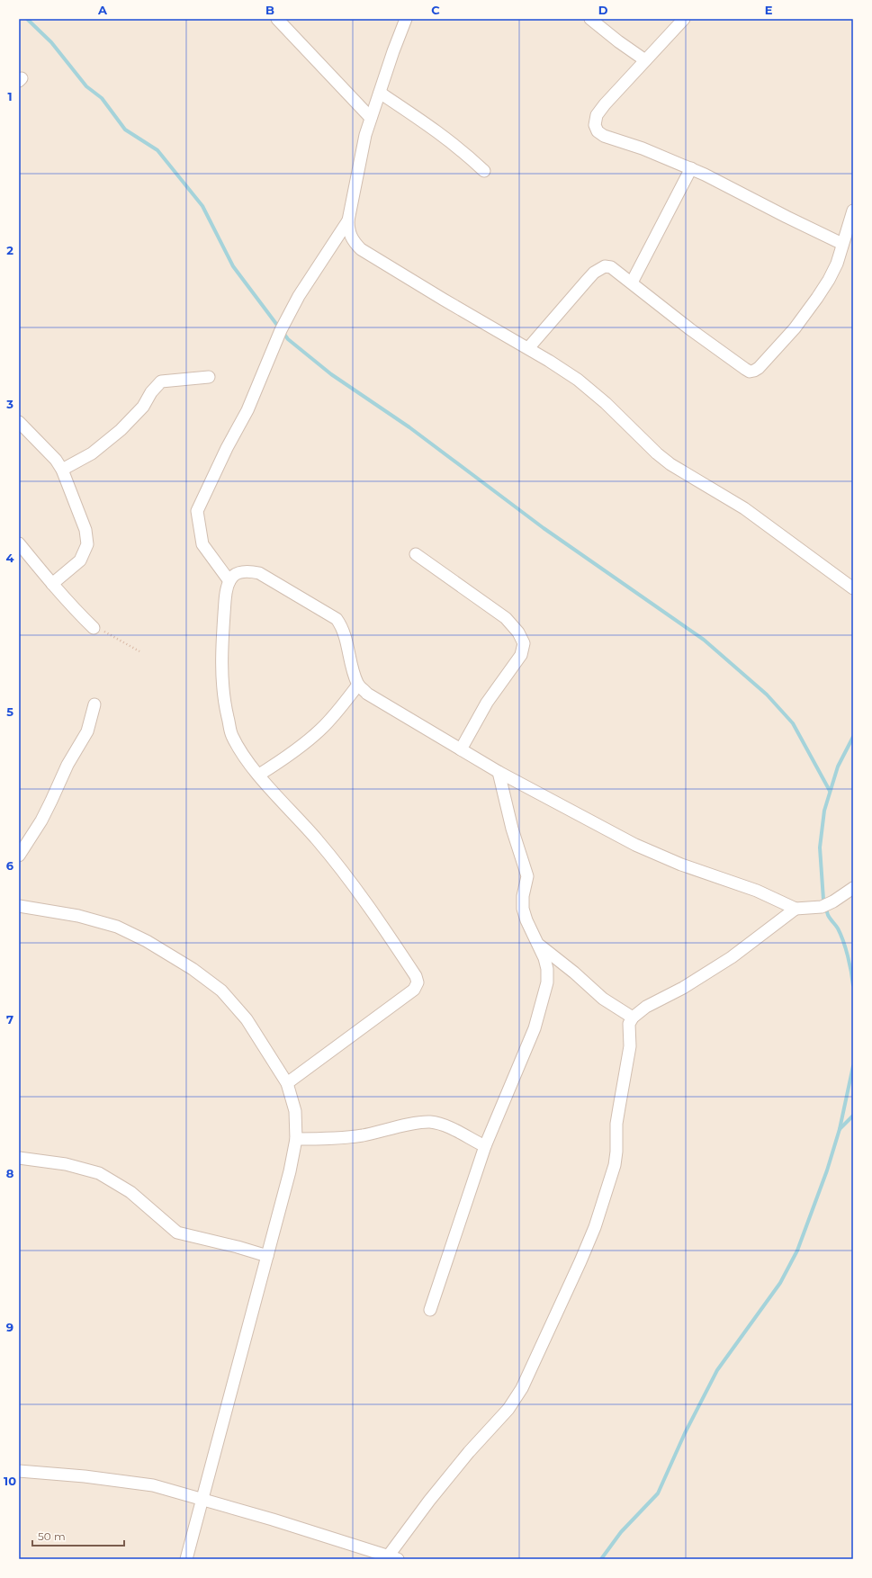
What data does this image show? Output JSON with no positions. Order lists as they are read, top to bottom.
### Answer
{
  "scale_bar": "50 m",
  "grid": {
    "columns": [
      "A",
      "B",
      "C",
      "D",
      "E"
    ],
    "rows": [
      "1",
      "2",
      "3",
      "4",
      "5",
      "6",
      "7",
      "8",
      "9",
      "10"
    ]
  }
}
